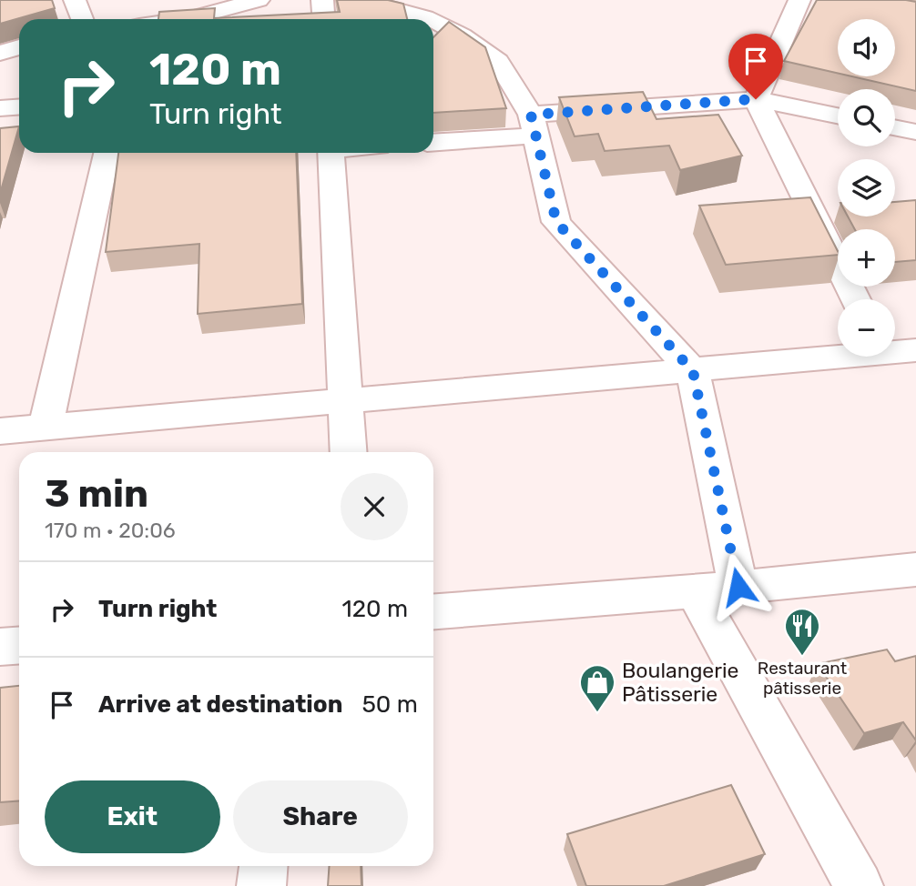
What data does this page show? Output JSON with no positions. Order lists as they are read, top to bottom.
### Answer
{
  "places": {
    "restaurant": ["Restaurant pâtisserie"],
    "shop": ["Boulangerie Pâtisserie"]
  },
  "page": {
    "map_buttons": ["+", "−"],
    "turn": ["120 m", "Turn right"],
    "heading": ["3 min", "170 m · 20:06"],
    "list": [
      {
        "name": "Turn right",
        "value": "120 m"
      },
      {
        "name": "Arrive at destination",
        "value": "50 m"
      }
    ],
    "buttons": ["Exit", "Share"]
  }
}
